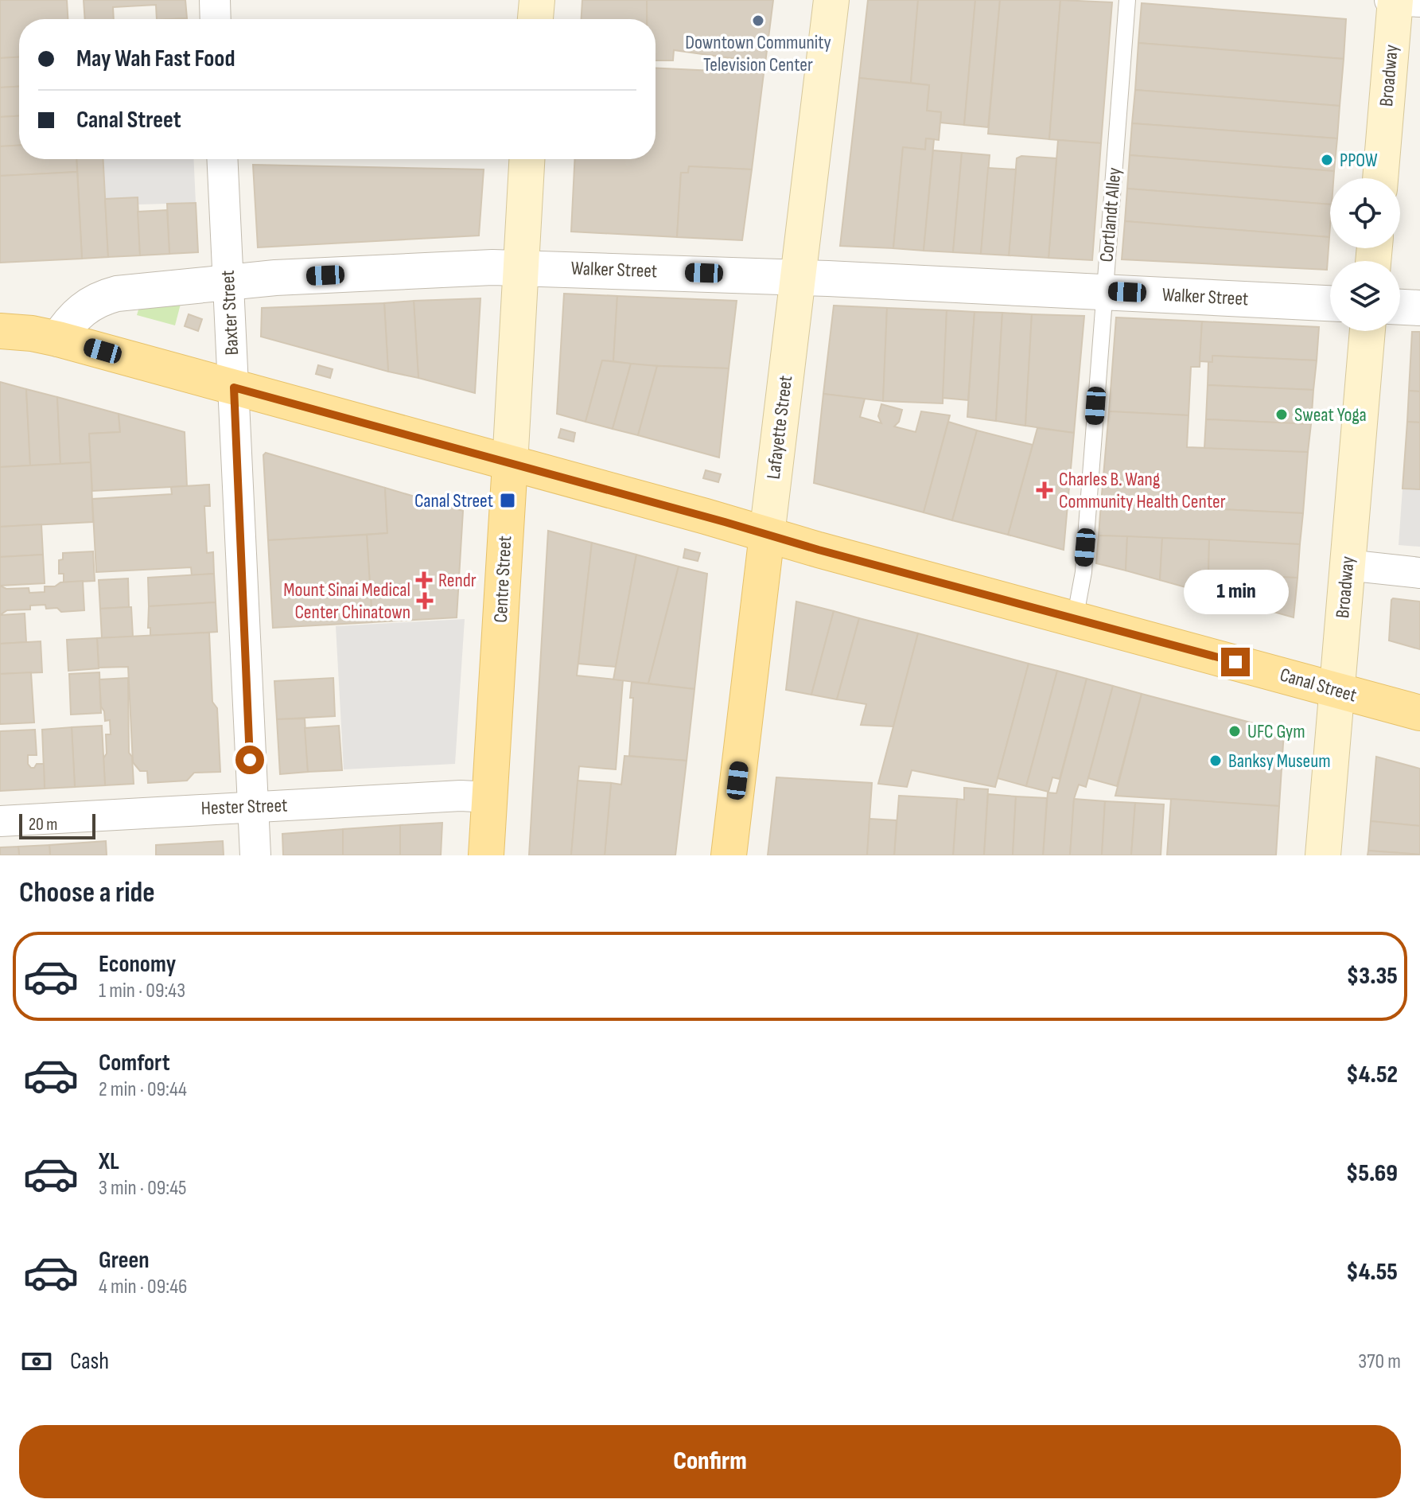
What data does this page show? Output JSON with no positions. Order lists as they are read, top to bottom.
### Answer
{
  "streets": {
    "main road": [
      "Broadway",
      "Lafayette Street",
      "Centre Street",
      "Canal Street"
    ],
    "street": ["Walker Street", "Baxter Street", "Hester Street"],
    "lane": ["Cortlandt Alley"]
  },
  "crossings": [
    ["Broadway", "Canal Street"],
    ["Cortlandt Alley", "Walker Street"],
    ["Cortlandt Alley", "Canal Street"],
    ["Walker Street", "Baxter Street"],
    ["Walker Street", "Lafayette Street"],
    ["Walker Street", "Centre Street"],
    ["Walker Street", "Canal Street"],
    ["Baxter Street", "Canal Street"],
    ["Baxter Street", "Hester Street"],
    ["Lafayette Street", "Canal Street"],
    ["Centre Street", "Canal Street"],
    ["Centre Street", "Hester Street"]
  ],
  "places": {
    "other": [
      "Downtown Community Television Center",
      "PPOW",
      "Sweat Yoga",
      "UFC Gym",
      "Banksy Museum"
    ],
    "health": ["Charles B. Wang Community Health Center", "Rendr", "Mount Sinai Medical Center Chinatown"],
    "transit": ["Canal Street"]
  },
  "scale_bar": "20 m",
  "page": {
    "banner": ["May Wah Fast Food", "Canal Street"],
    "bubble": "1 min",
    "scale": "20 m",
    "heading": "Choose a ride",
    "list": [
      {
        "name": "Economy",
        "note": "1 min · 09:43",
        "value": "$3.35"
      },
      {
        "name": "Comfort",
        "note": "2 min · 09:44",
        "value": "$4.52"
      },
      {
        "name": "XL",
        "note": "3 min · 09:45",
        "value": "$5.69"
      },
      {
        "name": "Green",
        "note": "4 min · 09:46",
        "value": "$4.55"
      }
    ],
    "pay": ["Cash", "370 m"],
    "buttons": "Confirm"
  }
}
